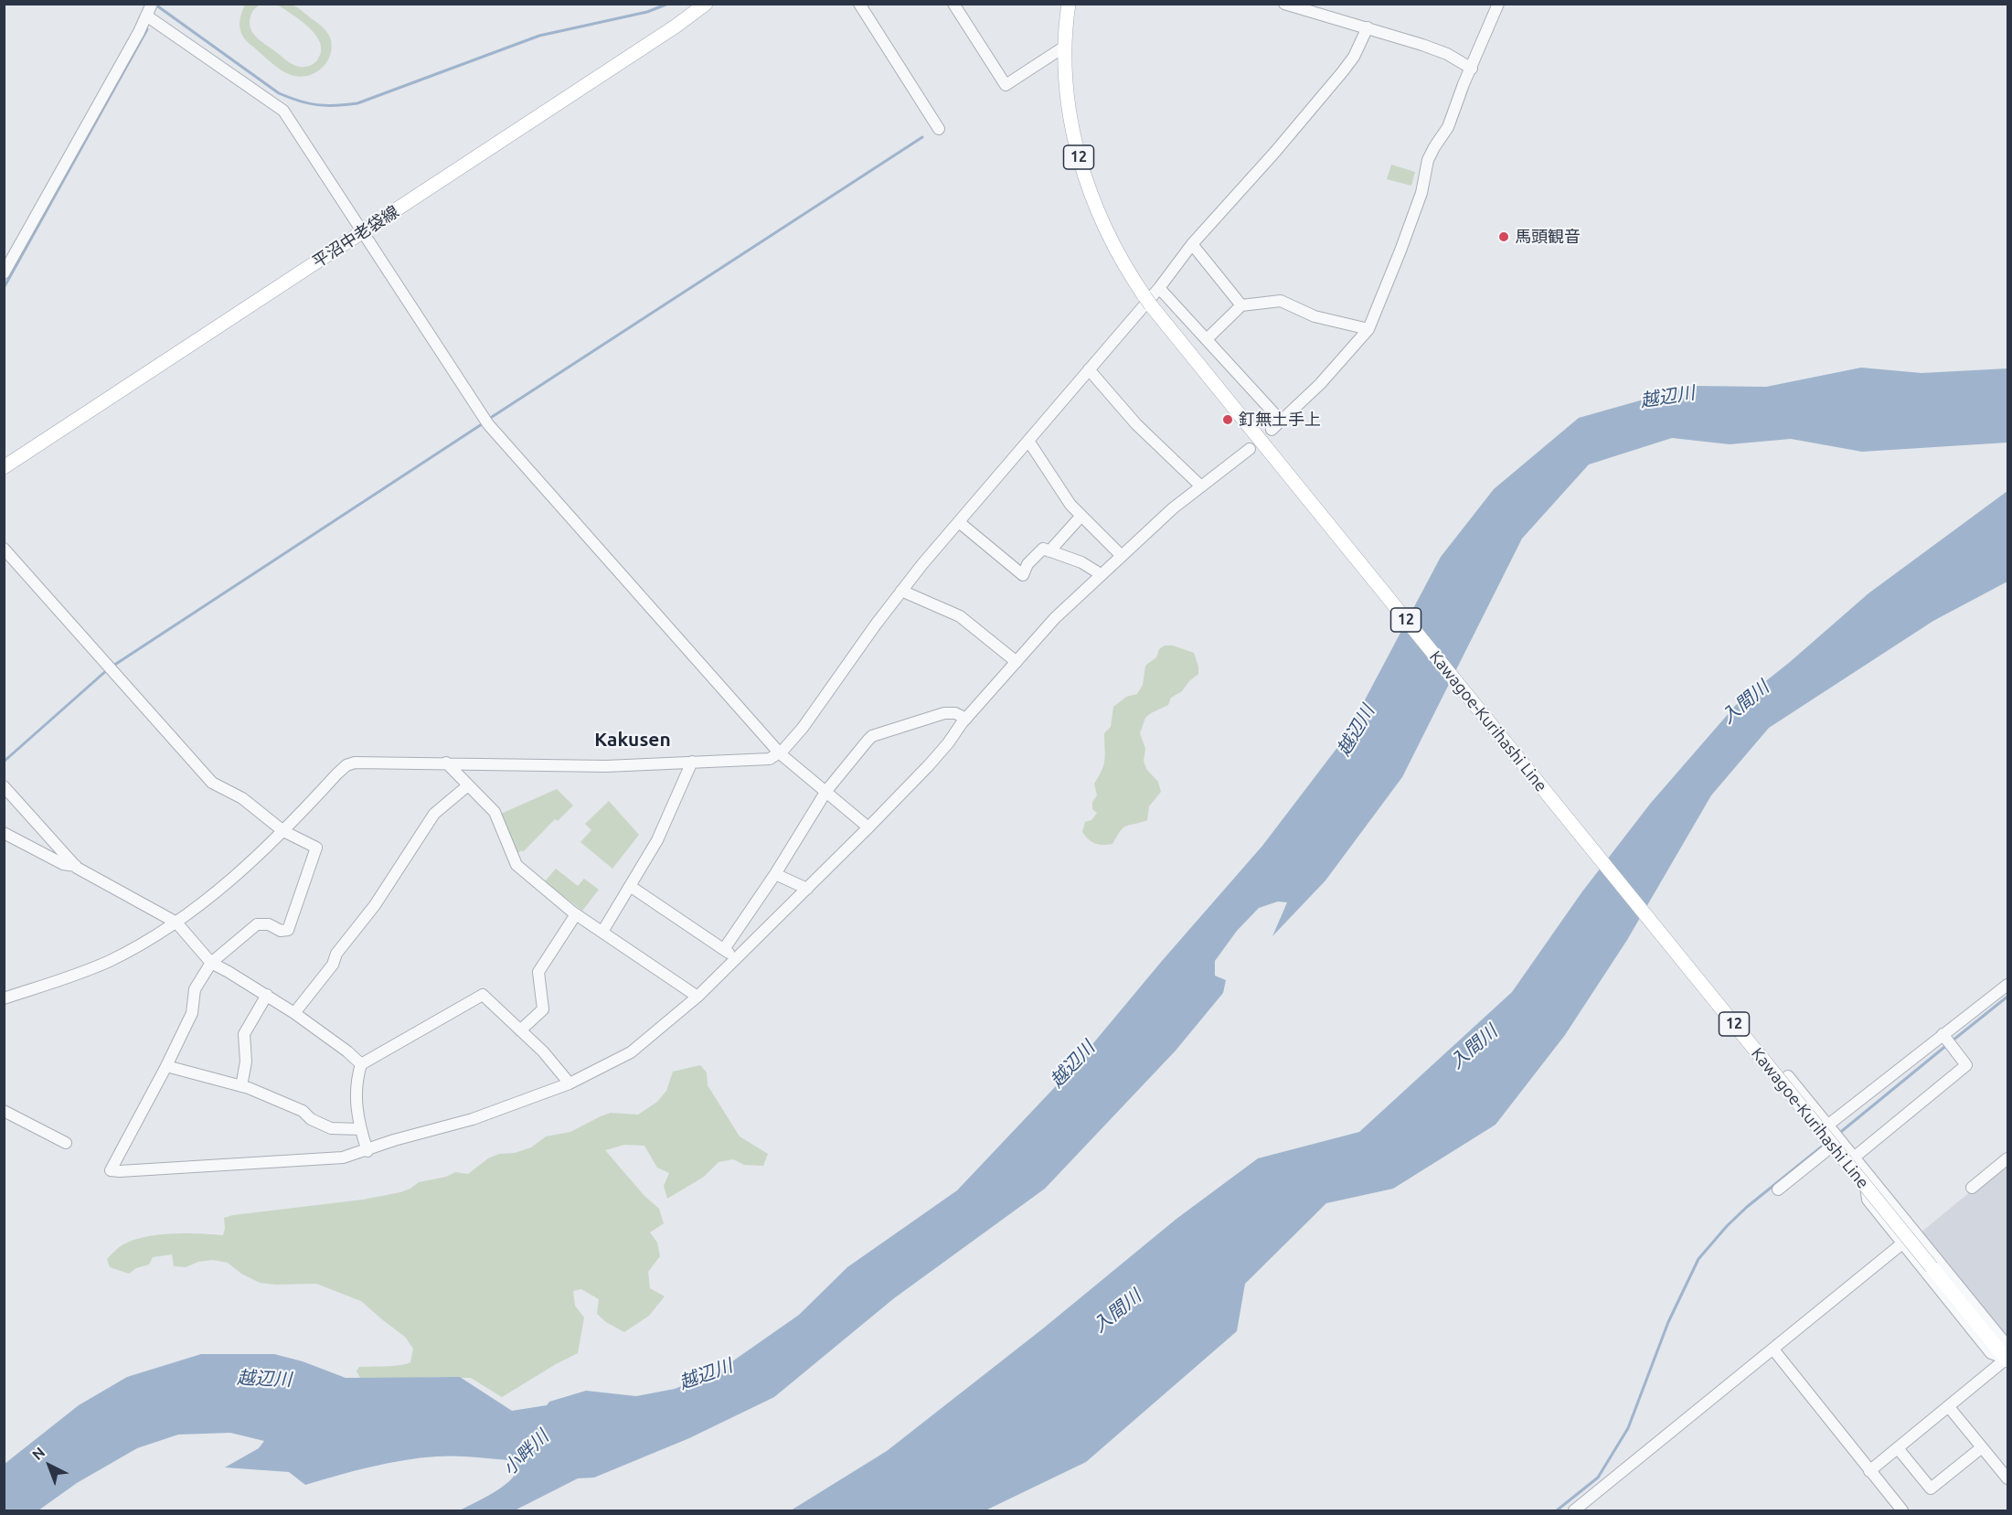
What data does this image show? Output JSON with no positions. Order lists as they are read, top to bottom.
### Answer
{
  "streets": {
    "main road": ["12", "平沼中老袋線", "Kawagoe-Kurihashi Line"]
  },
  "districts": ["Kakusen"],
  "water": ["越辺川", "入間川", "小畔川"],
  "places": ["馬頭観音", "釘無土手上"],
  "north": "top left"
}
